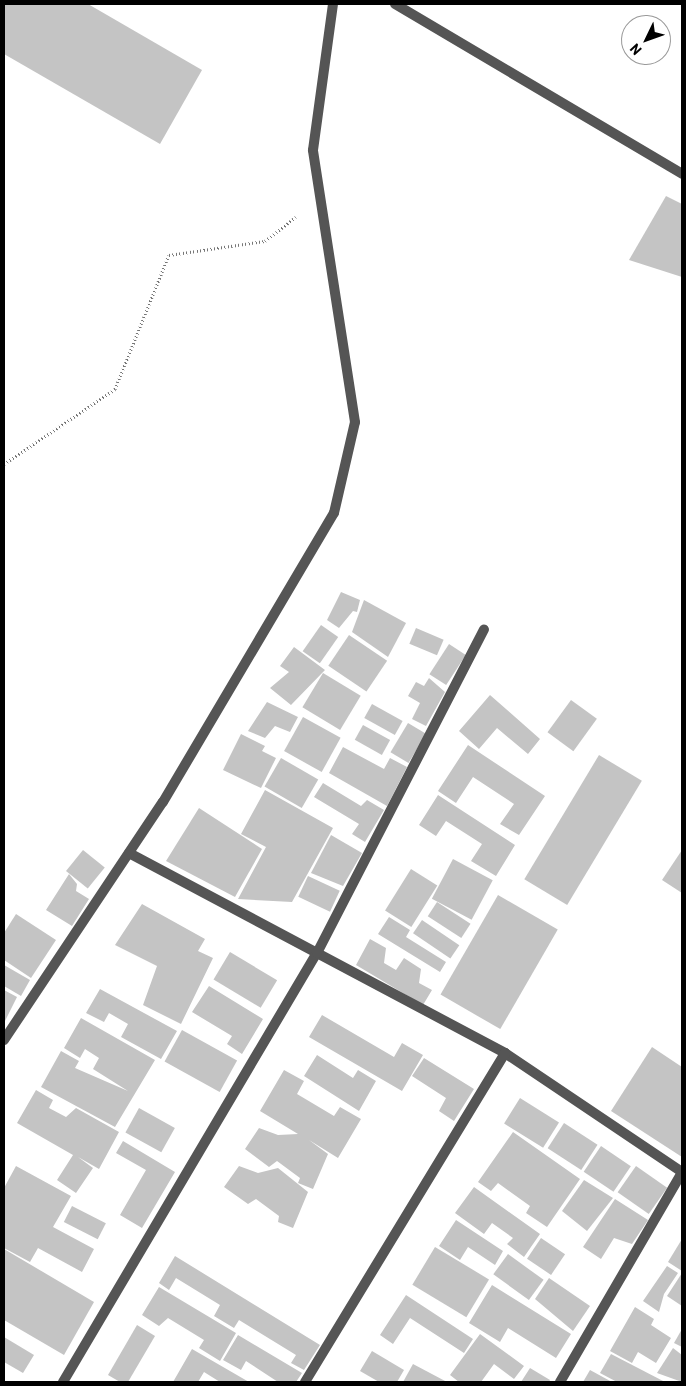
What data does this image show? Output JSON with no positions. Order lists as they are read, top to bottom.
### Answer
{
  "north": "bottom left"
}
